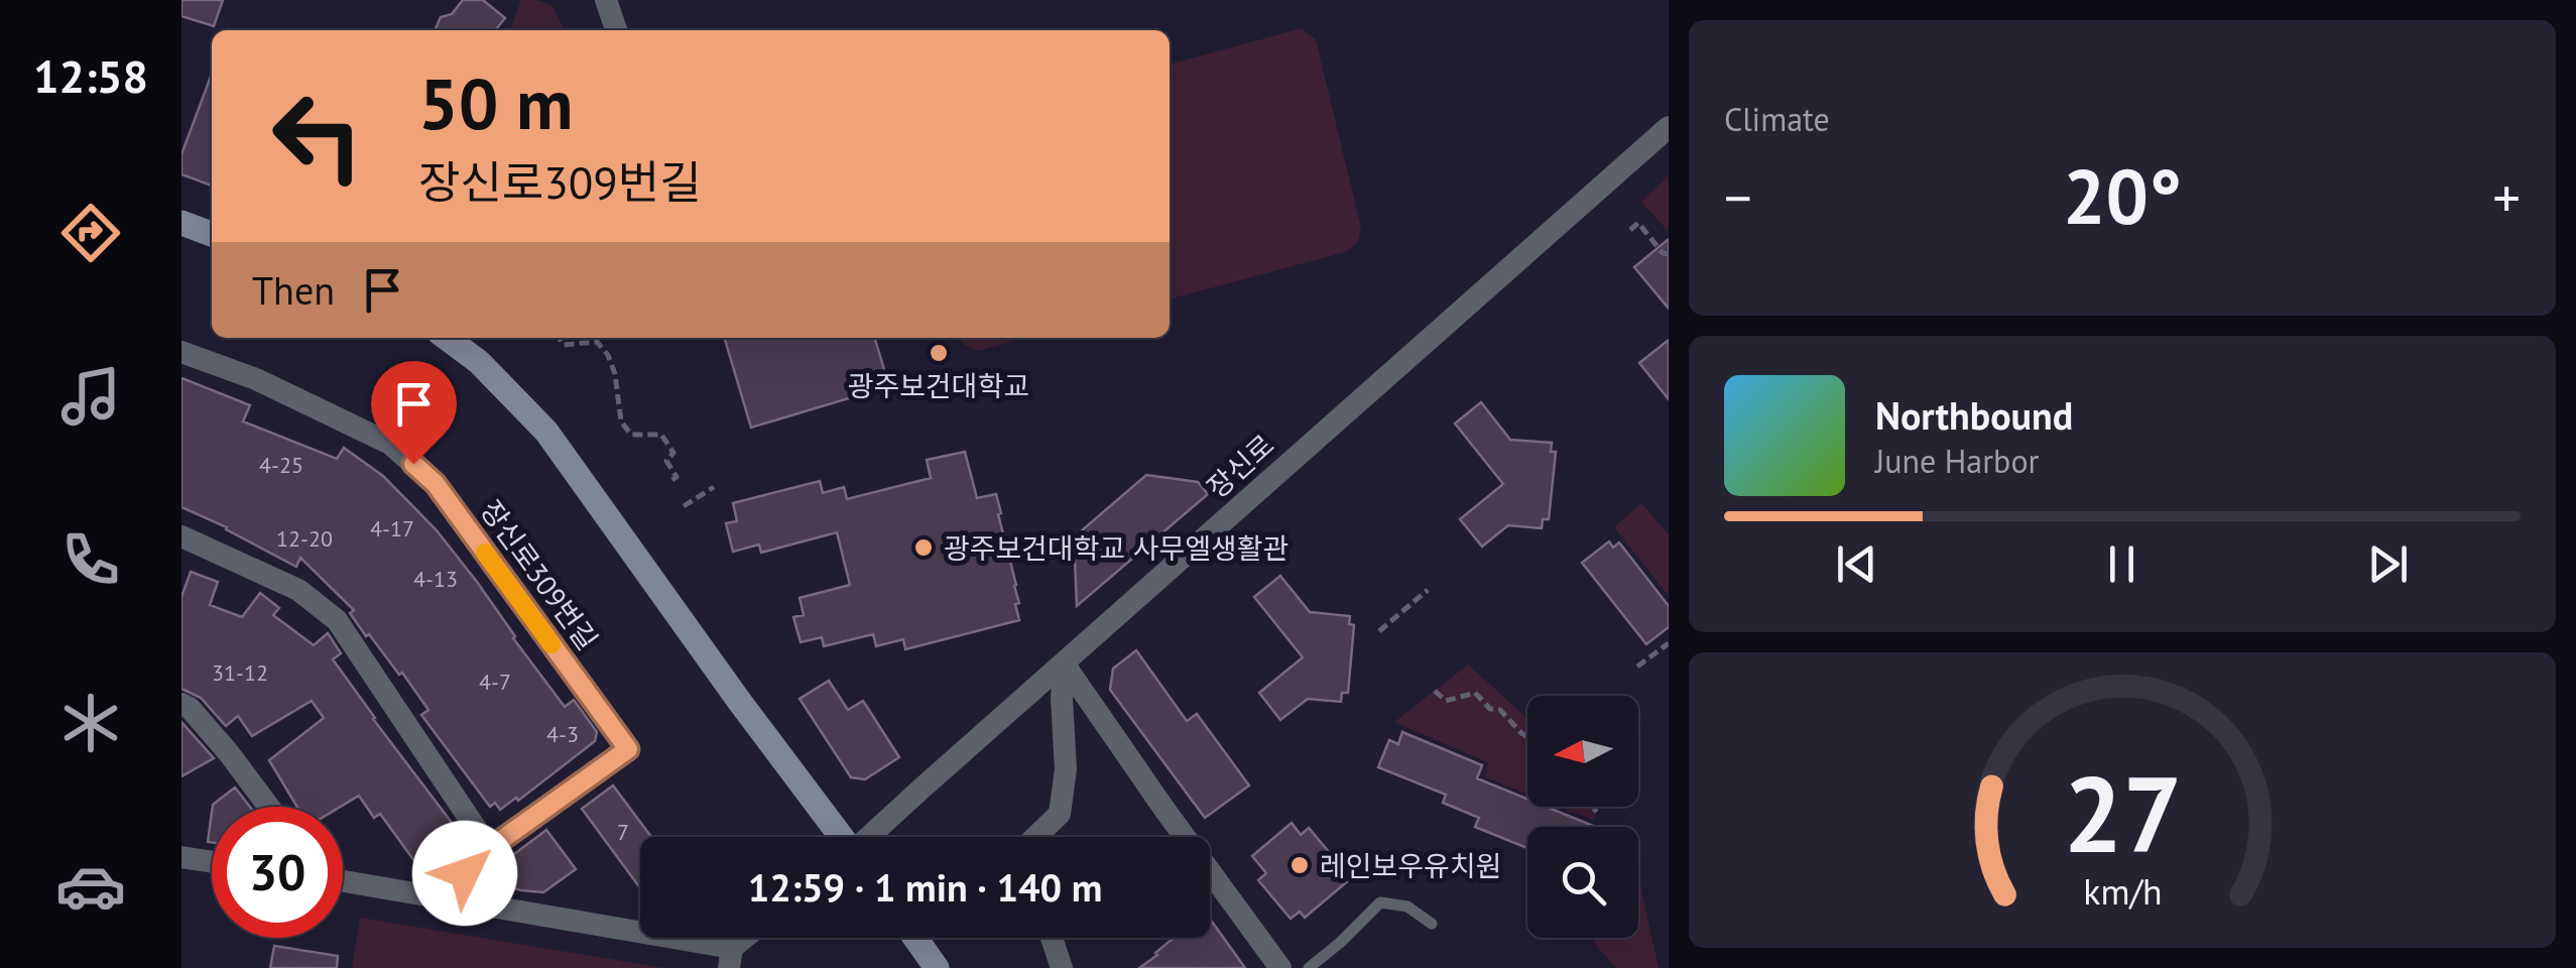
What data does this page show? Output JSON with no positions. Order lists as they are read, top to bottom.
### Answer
{
  "streets": {
    "main road": ["장신로"],
    "street": ["장신로309번길"]
  },
  "places": ["광주보건대학교", "광주보건대학교 사무엘생활관", "레인보우유치원"],
  "house_numbers": [
    "4-25",
    "4-17",
    "12-20",
    "4-13",
    "31-12",
    "4-7",
    "4-3",
    "7"
  ],
  "north": "left",
  "page": {
    "tabs": "12:58",
    "tile": "Climate",
    "turn": ["50 m", "장신로309번길"],
    "heat": ["−", "20°", "+"],
    "then": "Then",
    "song": ["Northbound", "June Harbor"],
    "limit": "30",
    "trip": "12:59 · 1 min · 140 m",
    "gauge": ["27", "km/h"]
  }
}
